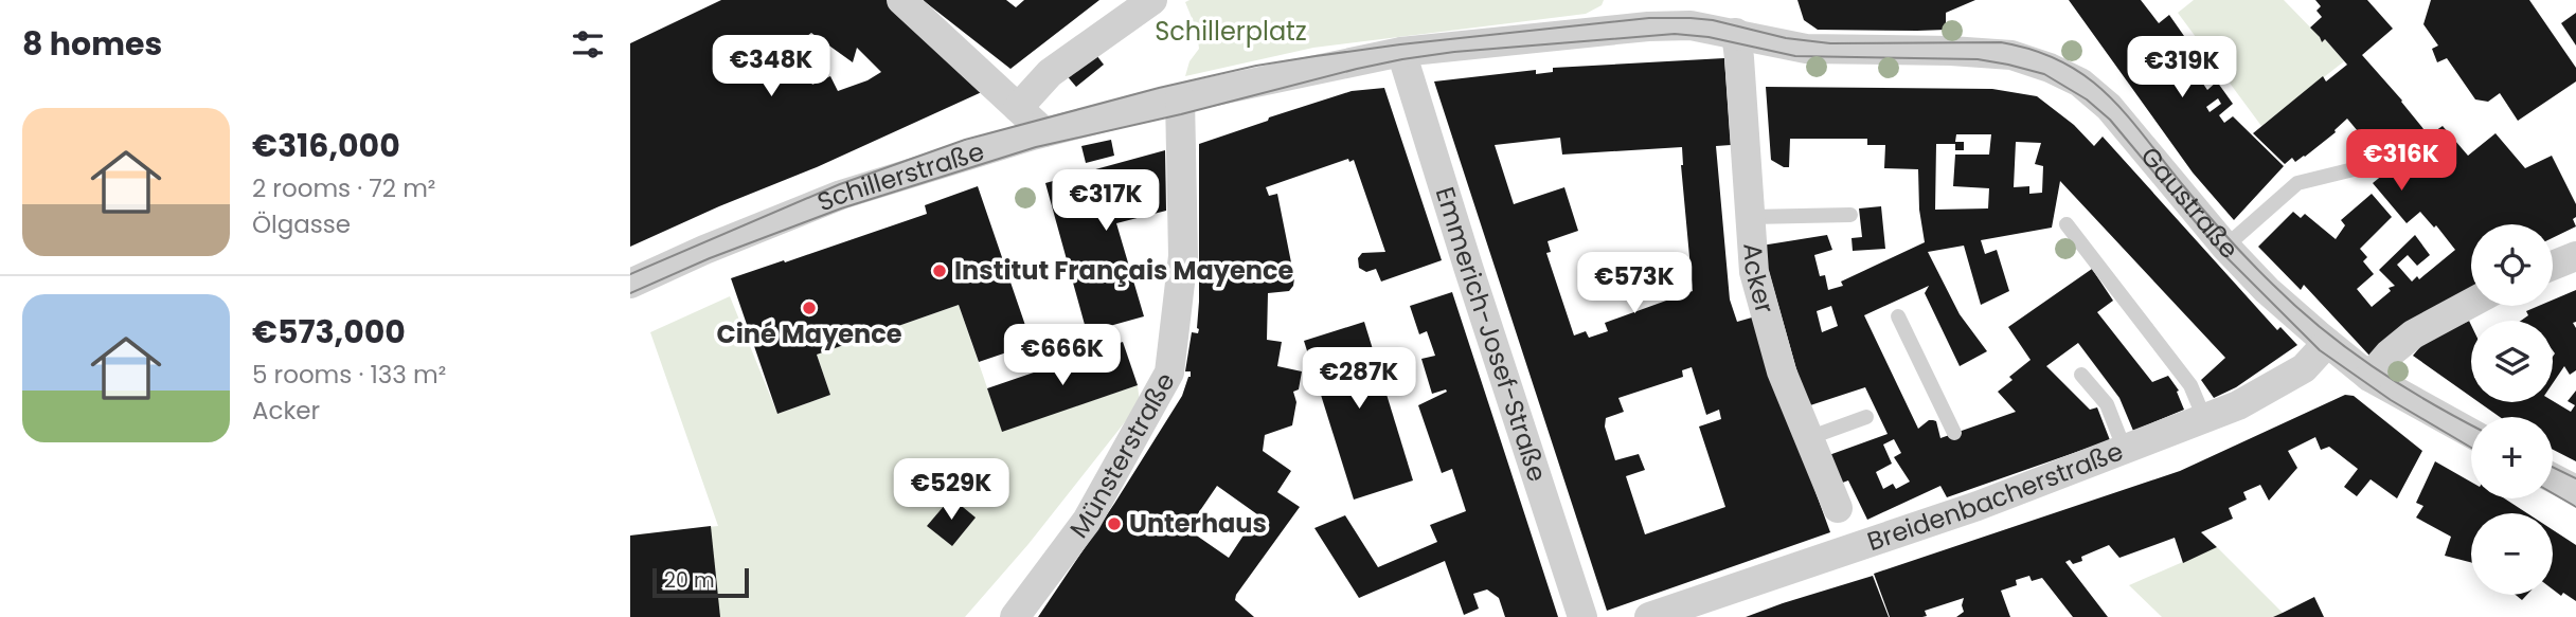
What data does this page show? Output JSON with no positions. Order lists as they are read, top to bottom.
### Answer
{
  "streets": {
    "street": [
      "Schillerstraße",
      "Gaustraße",
      "Acker",
      "Emmerich-Josef-Straße",
      "Münsterstraße",
      "Breidenbacherstraße"
    ]
  },
  "crossings": [
    ["Schillerstraße", "Münsterstraße"],
    ["Gaustraße", "Acker"],
    ["Gaustraße", "Breidenbacherstraße"]
  ],
  "parks": ["Schillerplatz"],
  "places": ["Institut Français Mayence", "Ciné Mayence", "Unterhaus"],
  "scale_bar": "20 m",
  "page": {
    "heading": "8 homes",
    "price": [
      "€348K",
      "€319K",
      "€316K",
      "€317K",
      "€573K",
      "€666K",
      "€287K",
      "€529K"
    ],
    "list": [
      {
        "name": "€316,000",
        "note": "2 rooms · 72 m² · Ölgasse"
      },
      {
        "name": "€573,000",
        "note": "5 rooms · 133 m² · Acker"
      }
    ],
    "map_buttons": ["+", "−"],
    "scale": "20 m"
  }
}
